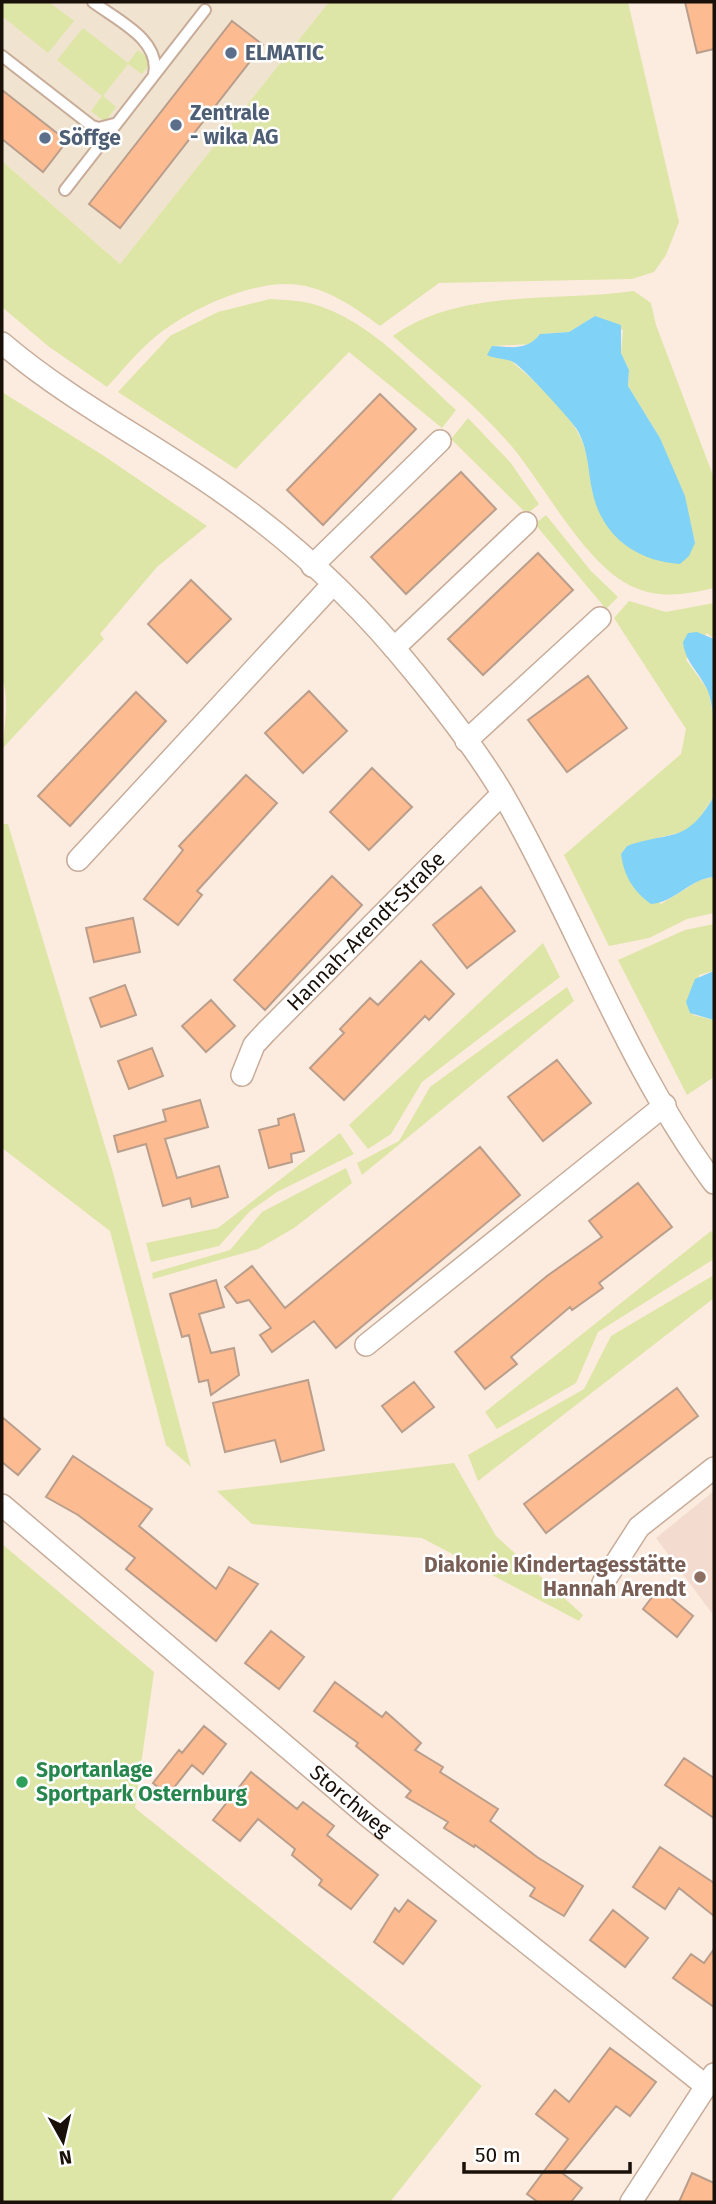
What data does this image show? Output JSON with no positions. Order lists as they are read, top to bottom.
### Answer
{
  "streets": {
    "street": ["Hannah-Arendt-Straße", "Storchweg"]
  },
  "places": [
    "ELMATIC",
    "Zentrale - wika AG",
    "Söffge",
    "Diakonie Kindertagesstätte Hannah Arendt",
    "Sportanlage Sportpark Osternburg"
  ],
  "scale_bar": "50 m",
  "north": "bottom"
}
